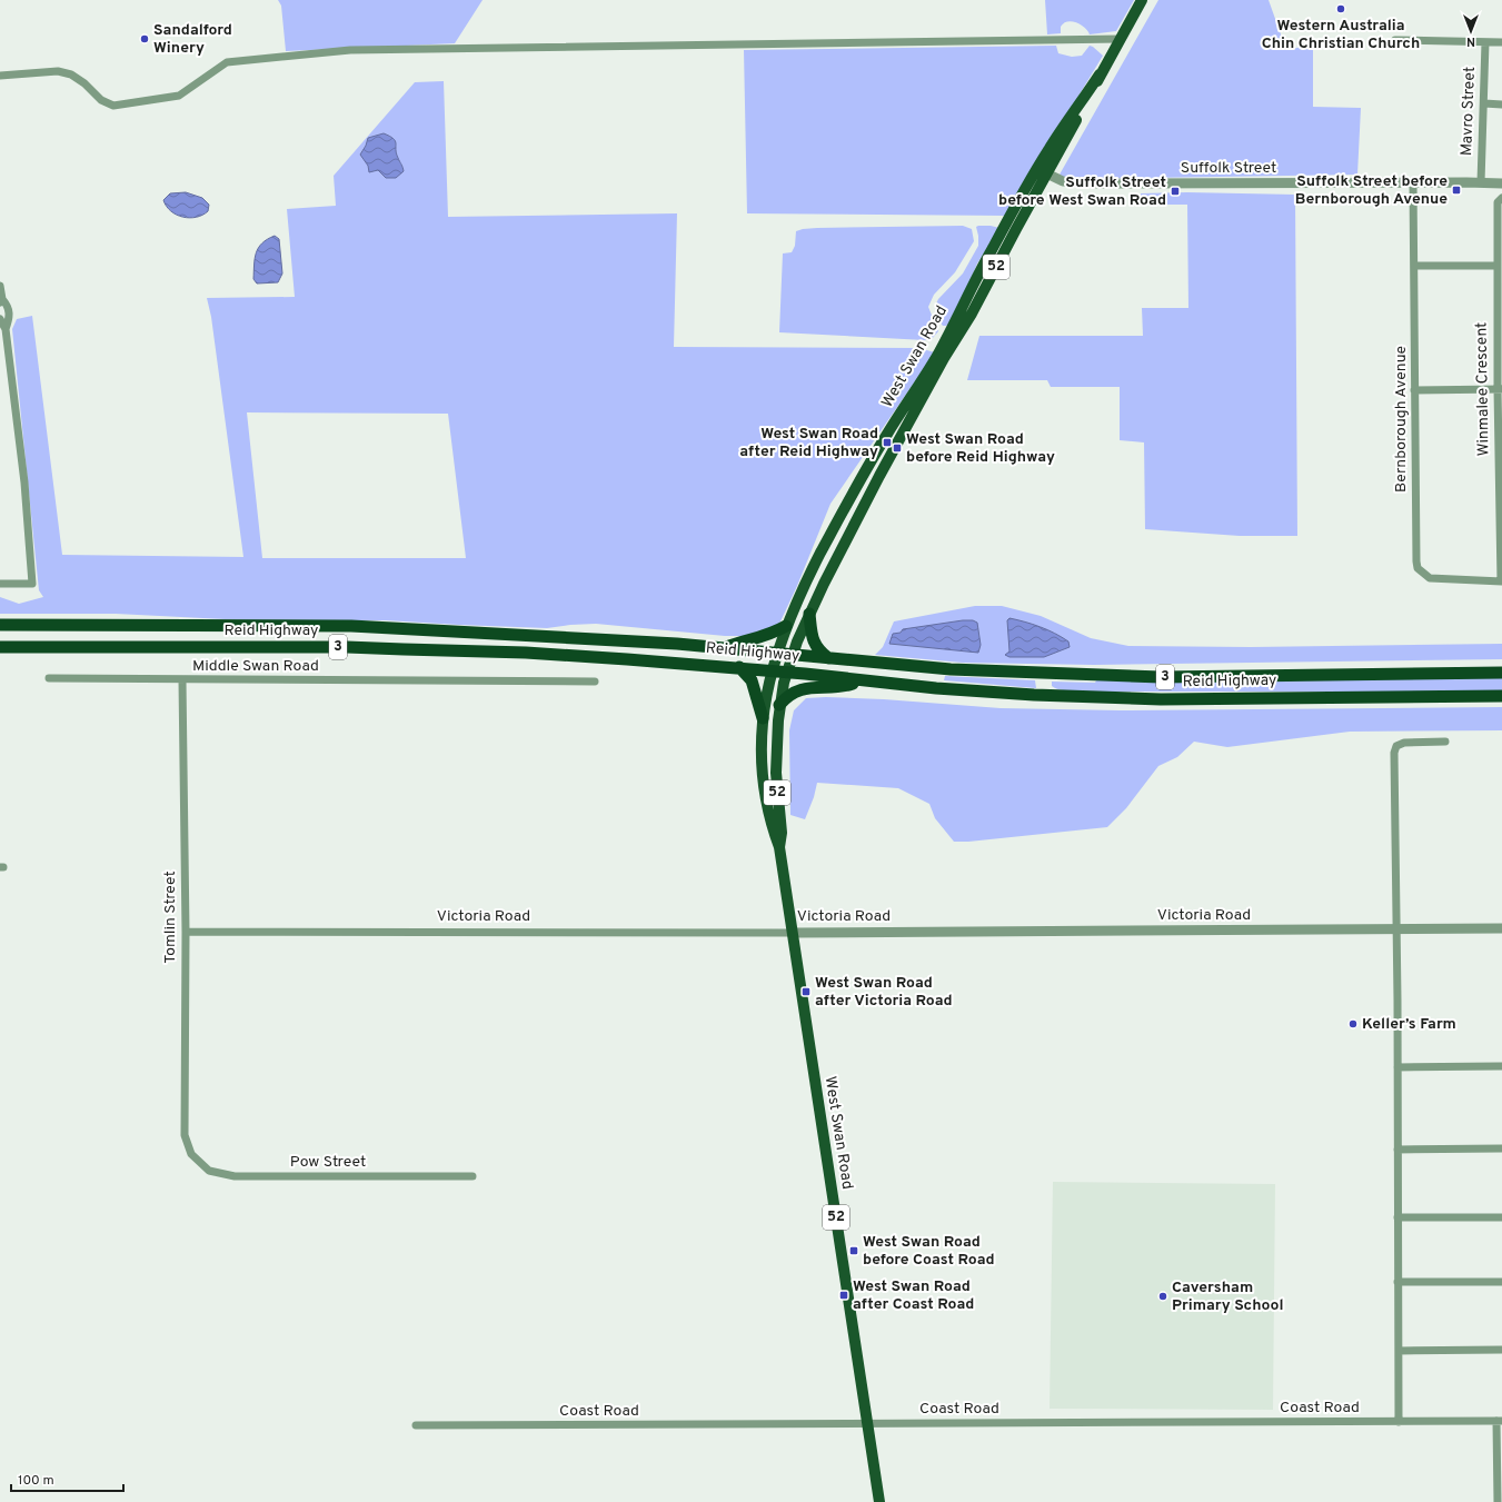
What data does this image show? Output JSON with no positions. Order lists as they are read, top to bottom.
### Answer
{
  "streets": {
    "highway": ["Reid Highway", "3"],
    "main road": ["52", "West Swan Road"],
    "street": [
      "Mavro Street",
      "Suffolk Street",
      "Winmalee Crescent",
      "Bernborough Avenue",
      "Middle Swan Road",
      "Victoria Road",
      "Tomlin Street",
      "Pow Street",
      "Coast Road"
    ]
  },
  "crossings": [
    ["Mavro Street", "Suffolk Street"],
    ["Suffolk Street", "West Swan Road"],
    ["Suffolk Street", "Bernborough Avenue"],
    ["West Swan Road", "Reid Highway"],
    ["West Swan Road", "Victoria Road"],
    ["West Swan Road", "Coast Road"],
    ["Winmalee Crescent", "Bernborough Avenue"],
    ["Middle Swan Road", "Tomlin Street"],
    ["Victoria Road", "Tomlin Street"],
    ["Tomlin Street", "Pow Street"]
  ],
  "places": {
    "other": [
      "Western Australia Chin Christian Church",
      "Sandalford Winery",
      "Keller’s Farm",
      "Caversham Primary School"
    ],
    "transit": [
      "Suffolk Street before Bernborough Avenue",
      "Suffolk Street before West Swan Road",
      "West Swan Road after Reid Highway",
      "West Swan Road before Reid Highway",
      "West Swan Road after Victoria Road",
      "West Swan Road before Coast Road",
      "West Swan Road after Coast Road"
    ]
  },
  "scale_bar": "100 m",
  "north": "bottom"
}
